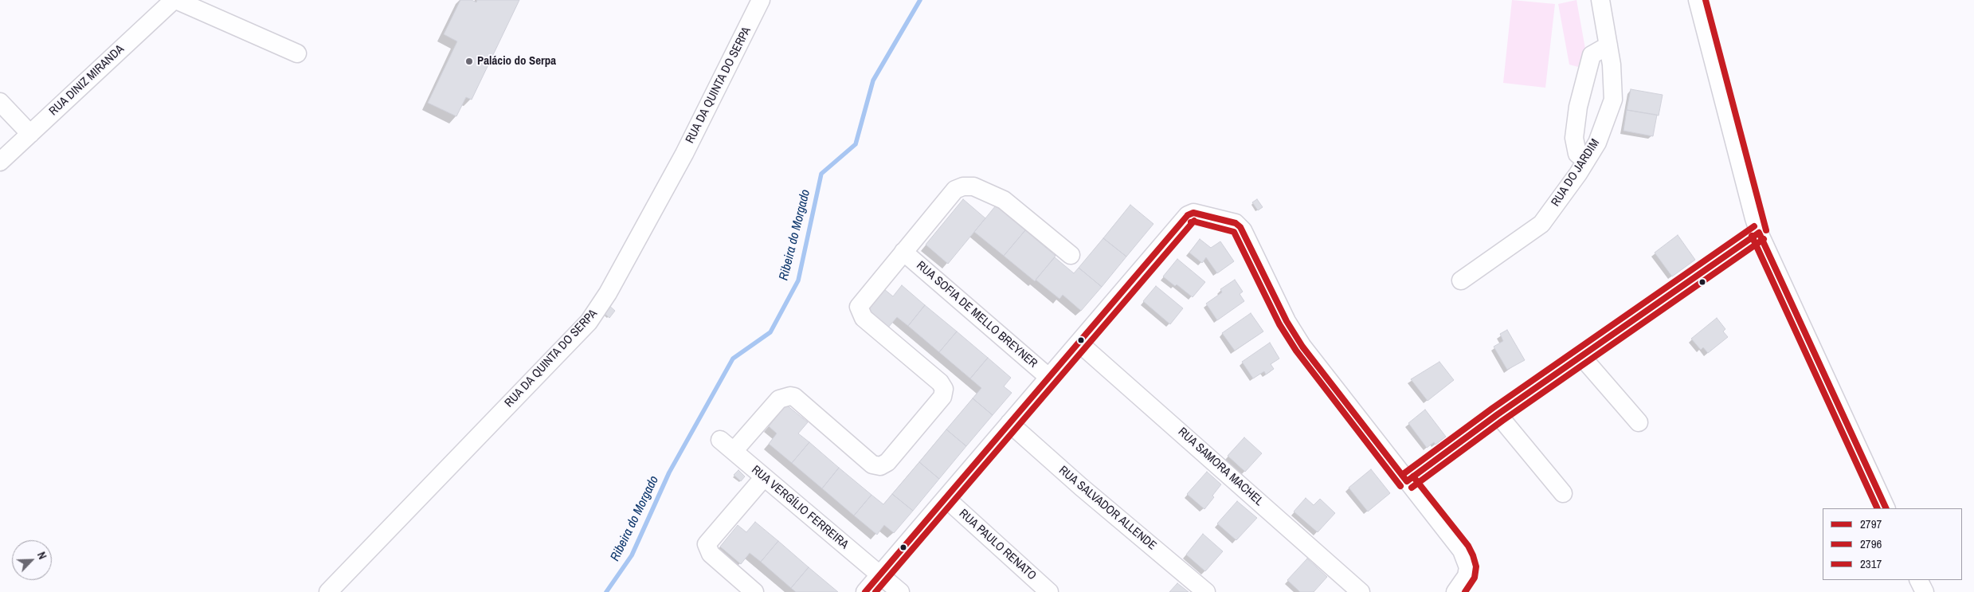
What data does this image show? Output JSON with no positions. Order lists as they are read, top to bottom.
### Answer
{
  "streets": {
    "street": [
      "RUA DINIZ MIRANDA",
      "RUA DA QUINTA DO SERPA",
      "RUA DO JARDIM",
      "RUA SOFIA DE MELLO BREYNER",
      "RUA SAMORA MACHEL",
      "RUA VERGÍLIO FERREIRA",
      "RUA SALVADOR ALLENDE",
      "RUA PAULO RENATO"
    ]
  },
  "crossings": [
    ["RUA SOFIA DE MELLO BREYNER", "RUA VERGÍLIO FERREIRA"]
  ],
  "water": ["Ribeira do Morgado"],
  "places": ["Palácio do Serpa"],
  "lines": ["transit line 2317", "transit line 2797", "transit line 2796"],
  "legend": ["2797", "2796", "2317"],
  "north": "top right"
}
